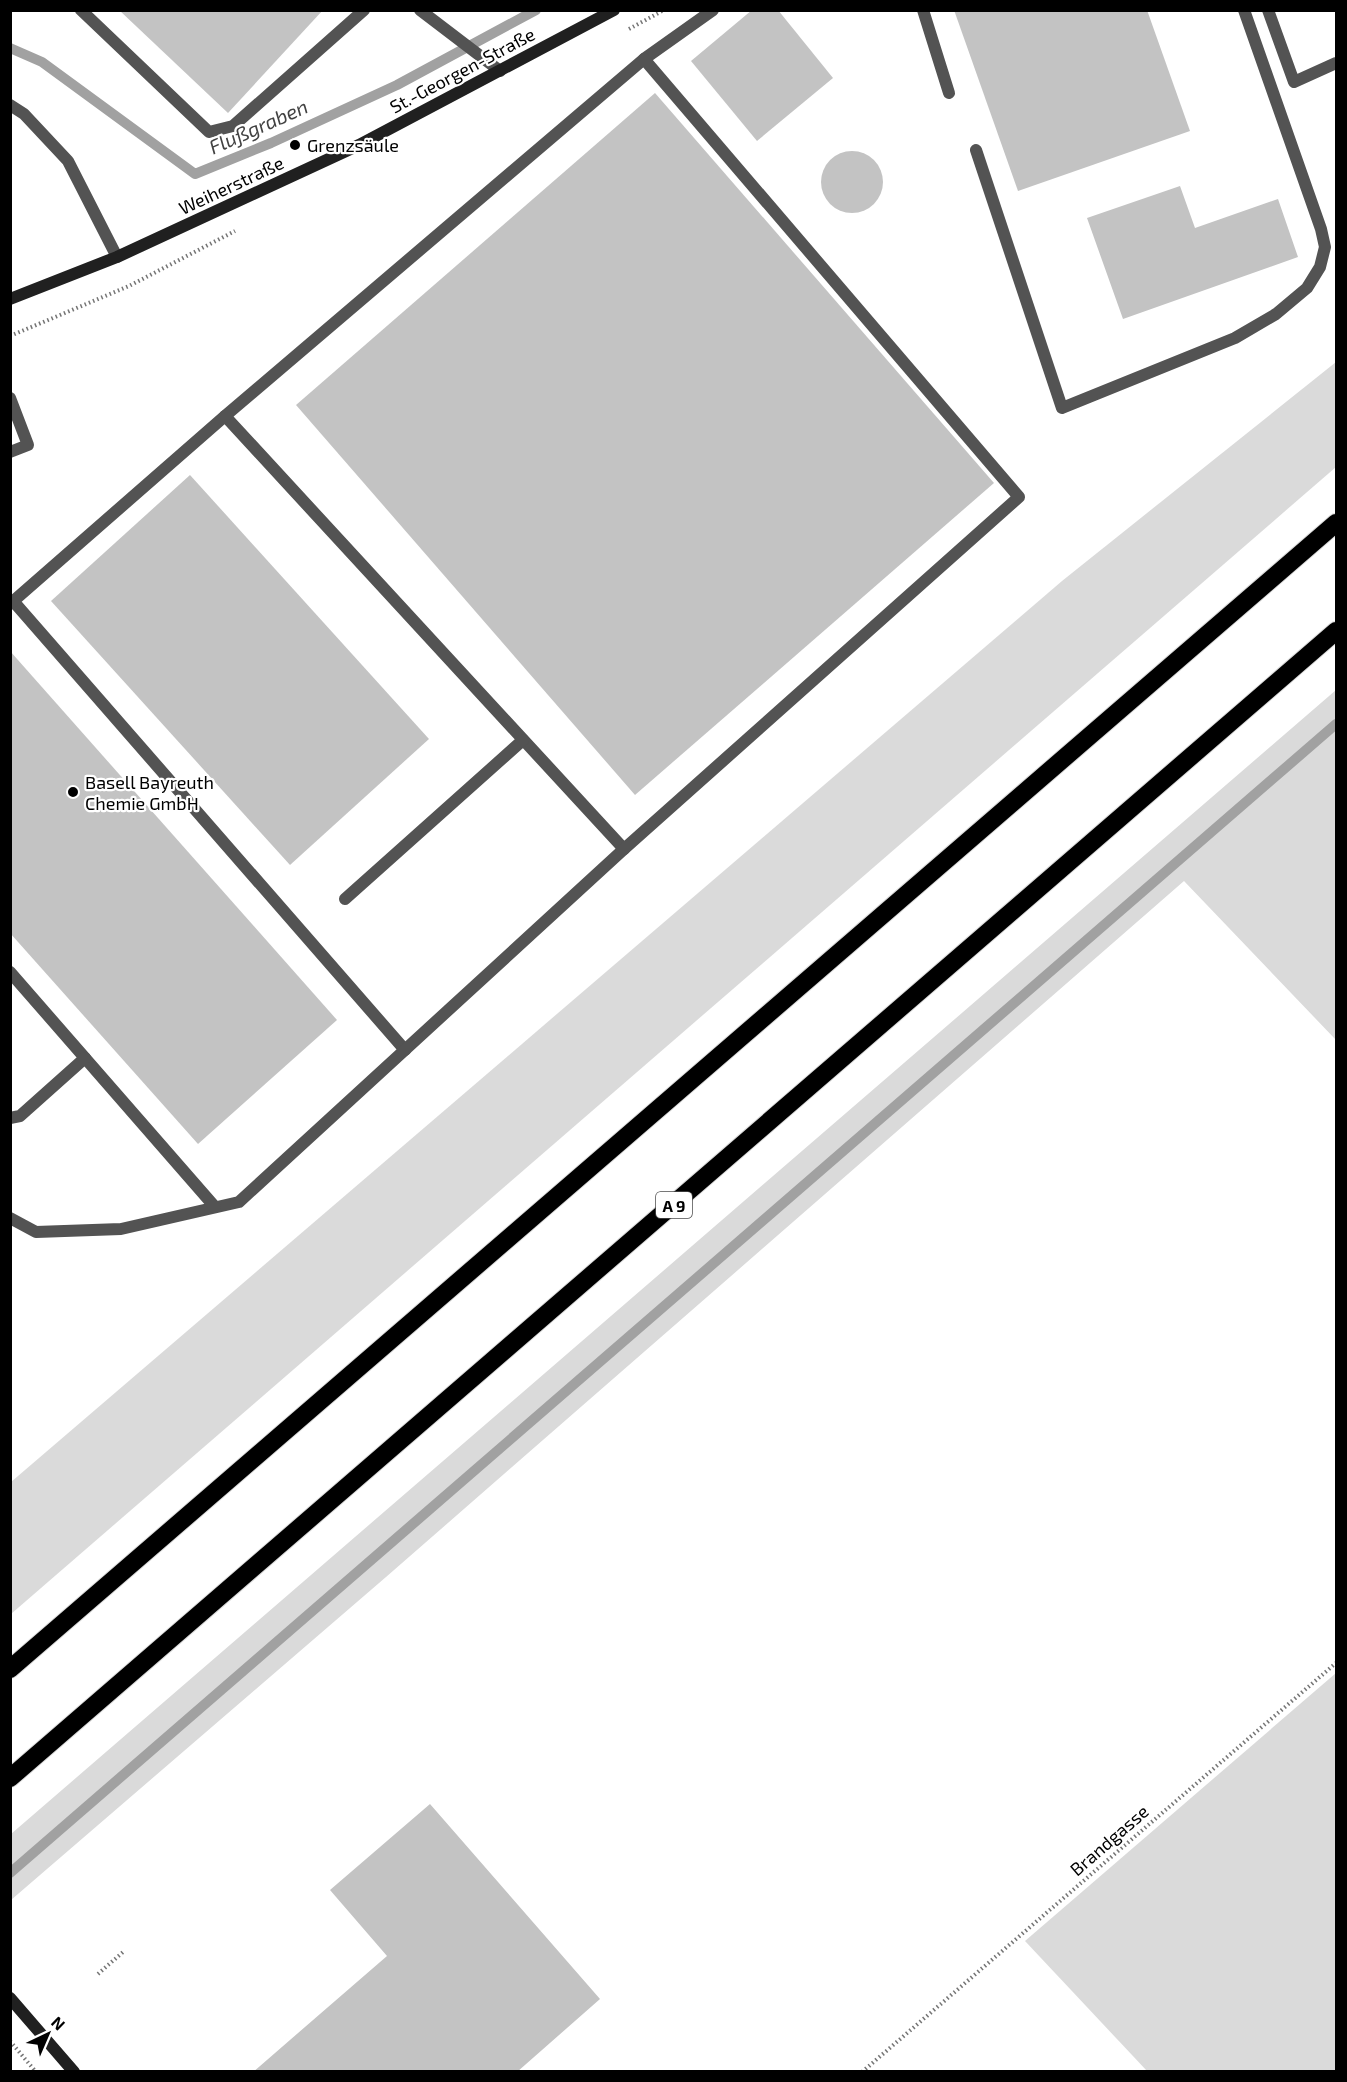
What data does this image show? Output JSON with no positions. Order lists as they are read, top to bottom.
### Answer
{
  "streets": {
    "highway": ["A 9"],
    "street": ["St.-Georgen-Straße", "Weiherstraße"],
    "path": ["Brandgasse"]
  },
  "crossings": [
    ["St.-Georgen-Straße", "Weiherstraße"]
  ],
  "water": ["Flußgraben"],
  "places": ["Grenzsäule", "Basell Bayreuth Chemie GmbH"],
  "north": "top right"
}
